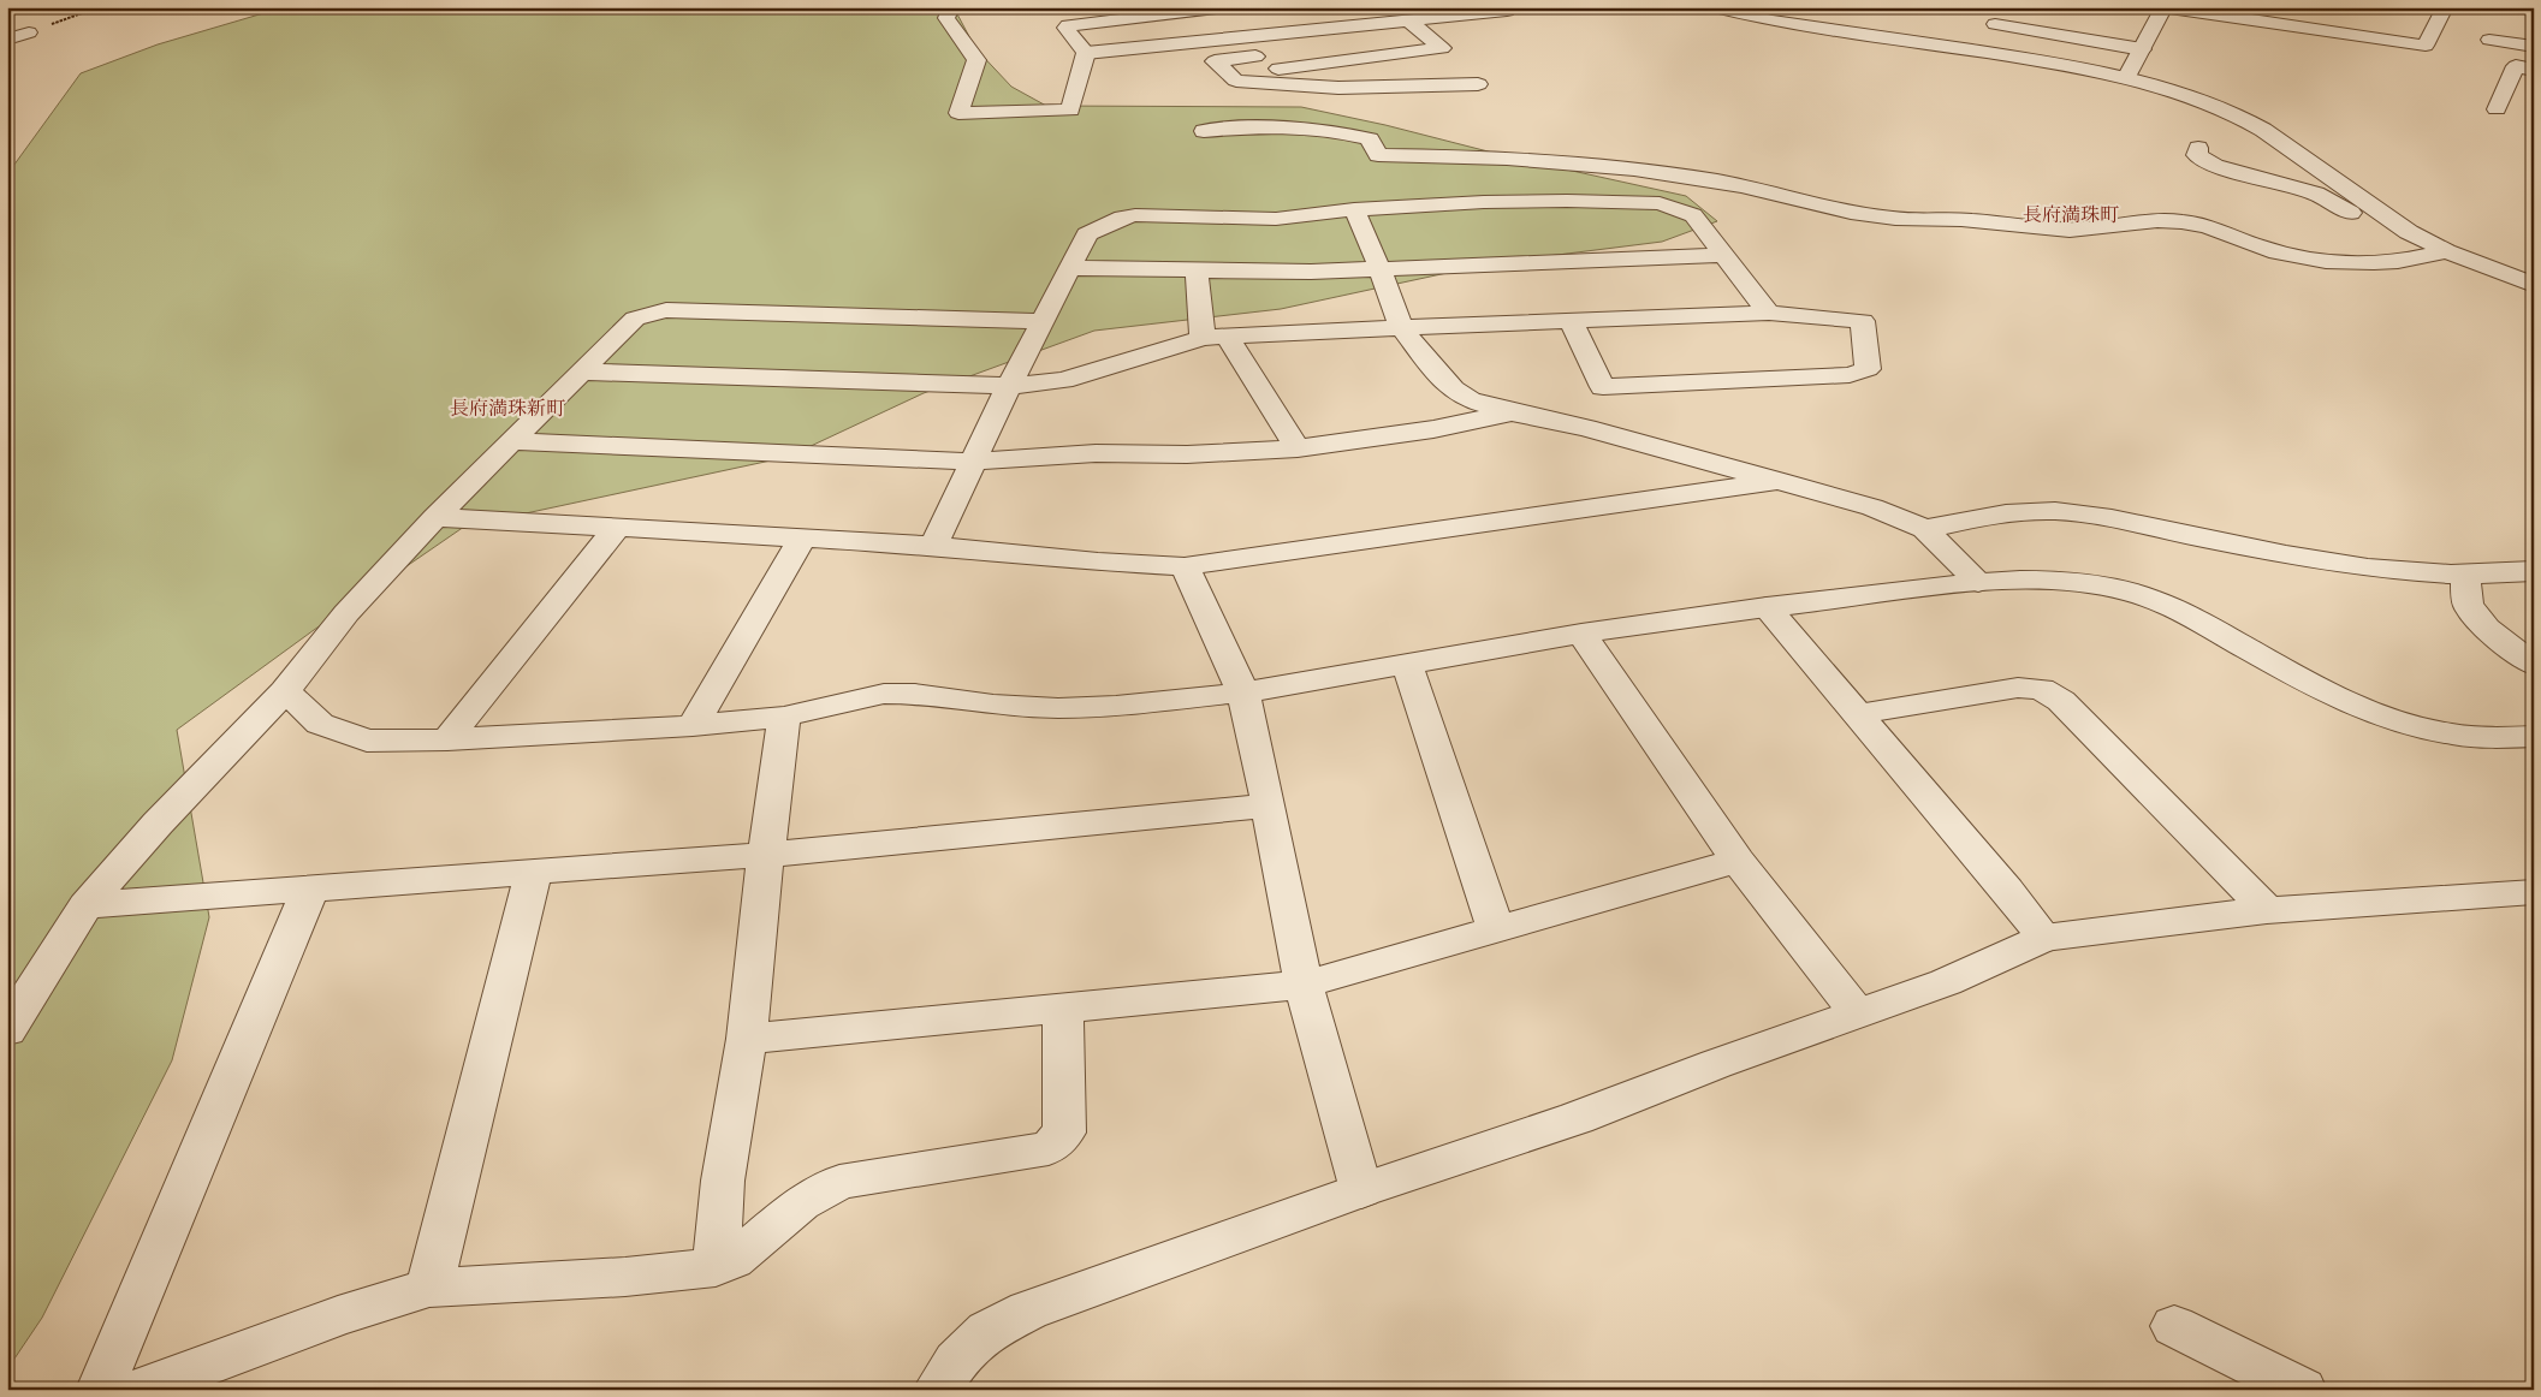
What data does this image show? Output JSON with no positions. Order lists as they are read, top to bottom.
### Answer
{
  "districts": ["長府満珠町", "長府満珠新町"]
}
